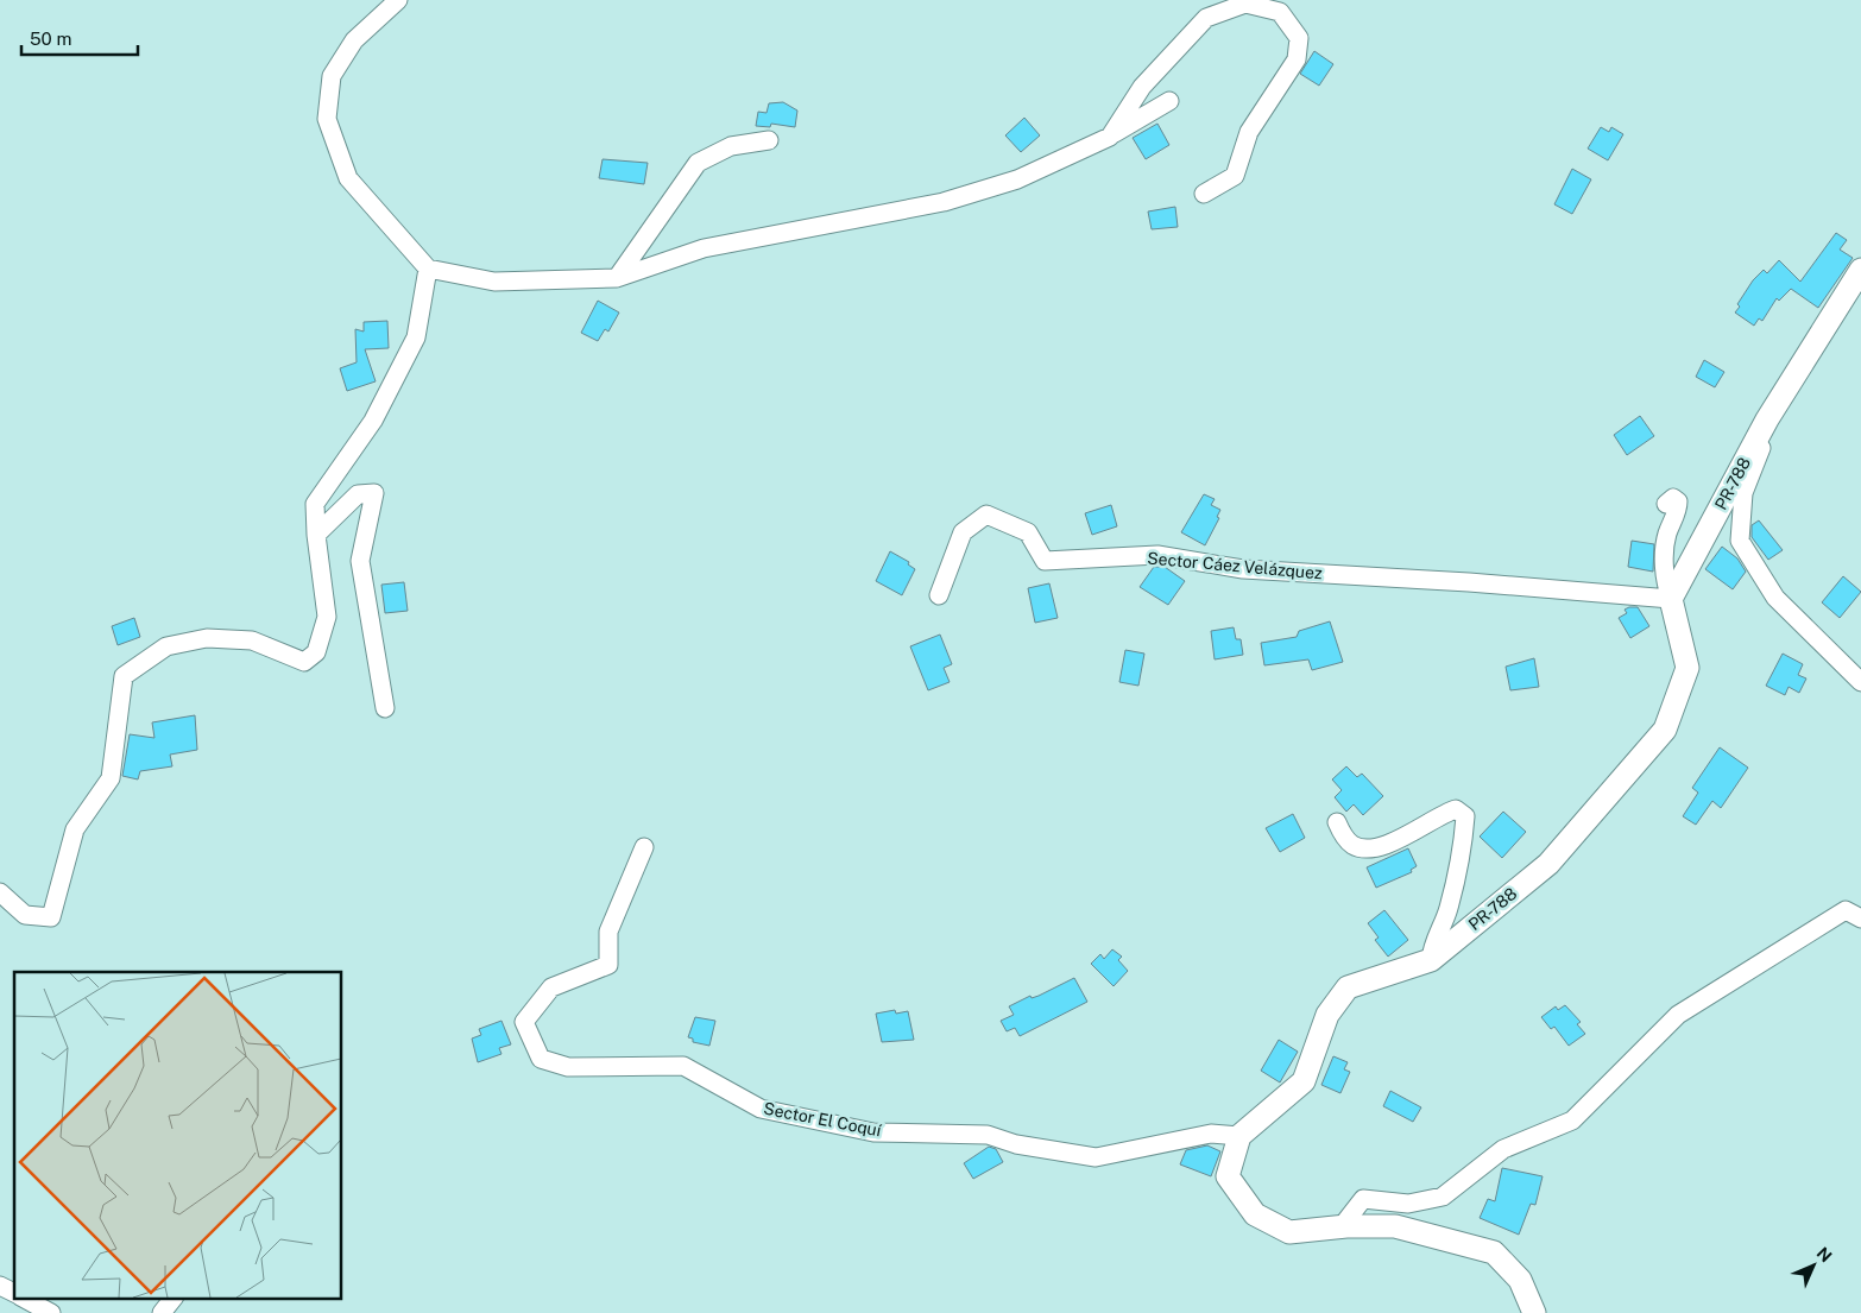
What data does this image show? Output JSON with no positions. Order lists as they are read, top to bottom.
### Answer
{
  "streets": {
    "street": ["PR-788", "Sector Cáez Velázquez", "Sector El Coquí"]
  },
  "crossings": [
    ["PR-788", "Sector Cáez Velázquez"],
    ["PR-788", "Sector El Coquí"]
  ],
  "scale_bar": "50 m",
  "north": "top right"
}
